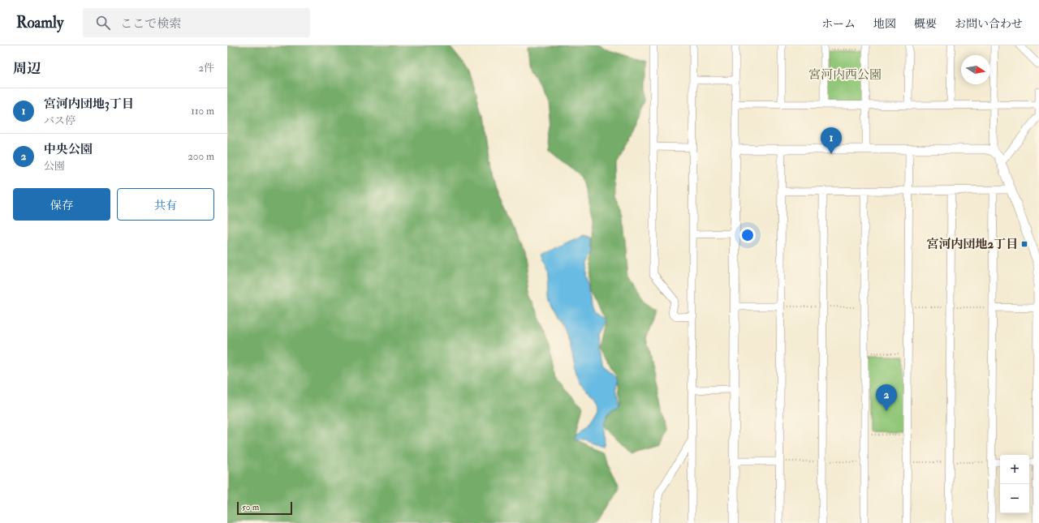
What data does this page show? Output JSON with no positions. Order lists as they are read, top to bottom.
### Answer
{
  "parks": ["宮河内西公園"],
  "places": {
    "transit": ["宮河内団地2丁目"]
  },
  "scale_bar": "50 m",
  "north": "right",
  "page": {
    "header": "Roamly",
    "search": "ここで検索",
    "nav": [
      "ホーム",
      "地図",
      "概要",
      "お問い合わせ"
    ],
    "heading": ["周辺", "2件"],
    "list": [
      {
        "mark": "1",
        "name": "宮河内団地3丁目",
        "note": "バス停",
        "value": "110 m"
      },
      {
        "mark": "2",
        "name": "中央公園",
        "note": "公園",
        "value": "200 m"
      }
    ],
    "pins": ["1", "2"],
    "buttons": ["保存", "共有"],
    "map_buttons": ["+", "−"],
    "scale": "50 m"
  }
}
